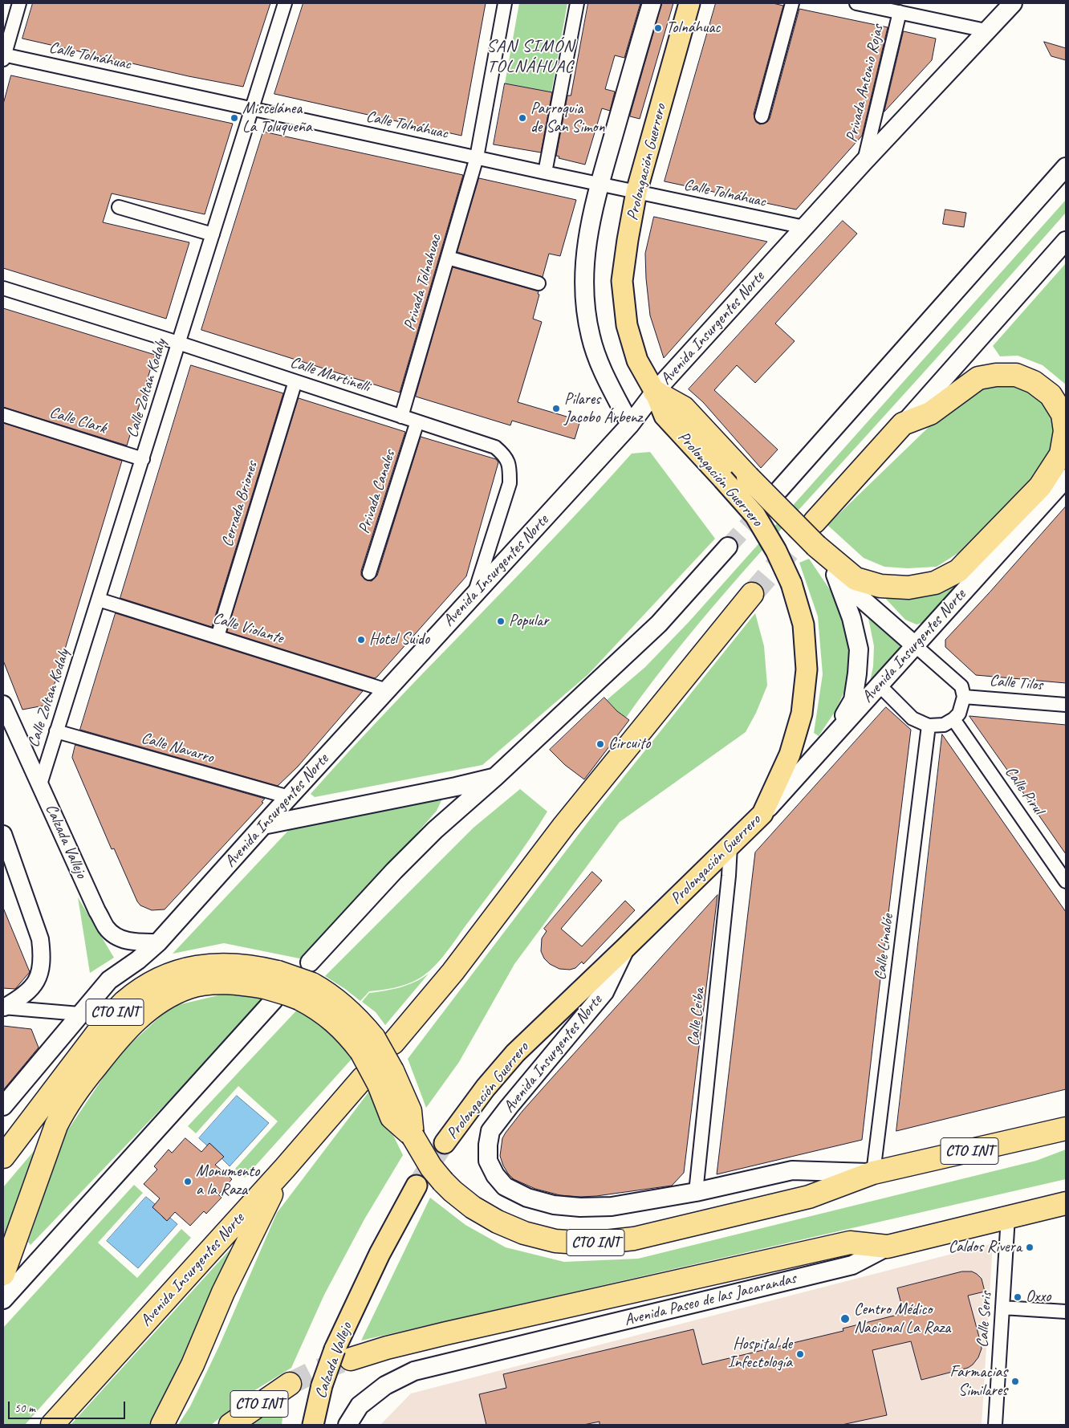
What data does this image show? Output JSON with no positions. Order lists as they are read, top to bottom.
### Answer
{
  "streets": {
    "highway": ["Avenida Insurgentes Norte", "CTO INT", "Avenida Paseo de las Jacarandas"],
    "main road": ["Prolongación Guerrero", "Calzada Vallejo"],
    "street": [
      "Calle Tolnáhuac",
      "Privada Antonio Rojas",
      "Privada Tolnahuac",
      "Calle Martinelli",
      "Calle Zoltan Kodaly",
      "Calle Clark",
      "Privada Canales",
      "Cerrada Briones",
      "Calle Violante",
      "Calle Tilos",
      "Calle Navarro",
      "Calle Pirul",
      "Calle Linalóe",
      "Calle Ceiba",
      "Calle Seris"
    ]
  },
  "crossings": [
    ["Calle Tolnáhuac", "Prolongación Guerrero"],
    ["Calle Tolnáhuac", "Privada Tolnahuac"],
    ["Calle Tolnáhuac", "Avenida Insurgentes Norte"],
    ["Calle Tolnáhuac", "Calle Zoltan Kodaly"],
    ["Privada Antonio Rojas", "Avenida Insurgentes Norte"],
    ["Prolongación Guerrero", "Avenida Insurgentes Norte"],
    ["Prolongación Guerrero", "Calle Ceiba"],
    ["Privada Tolnahuac", "Calle Martinelli"],
    ["Avenida Insurgentes Norte", "Calle Martinelli"],
    ["Avenida Insurgentes Norte", "Calle Violante"],
    ["Avenida Insurgentes Norte", "Calle Navarro"],
    ["Avenida Insurgentes Norte", "Calzada Vallejo"],
    ["Avenida Insurgentes Norte", "CTO INT"],
    ["Avenida Insurgentes Norte", "Calle Ceiba"],
    ["Calle Martinelli", "Calle Zoltan Kodaly"],
    ["Calle Martinelli", "Privada Canales"],
    ["Calle Martinelli", "Cerrada Briones"],
    ["Calle Zoltan Kodaly", "Calle Clark"],
    ["Calle Zoltan Kodaly", "Calle Violante"],
    ["Calle Zoltan Kodaly", "Calle Navarro"],
    ["Calle Zoltan Kodaly", "Calzada Vallejo"],
    ["Cerrada Briones", "Calle Violante"],
    ["Calle Linalóe", "CTO INT"],
    ["CTO INT", "Calle Ceiba"],
    ["Avenida Paseo de las Jacarandas", "Calle Seris"]
  ],
  "districts": ["SAN SIMÓN TOLNÁHUAC"],
  "places": [
    "Tolnáhuac",
    "Miscelánea La Toluqueña",
    "Parroquia de San Simon",
    "Pilares Jacobo Árbenz",
    "Popular",
    "Hotel Suido",
    "Circuito",
    "Monumento a la Raza",
    "Caldos Rivera",
    "Oxxo",
    "Centro Médico Nacional La Raza",
    "Hospital de Infectología",
    "Farmacias Similares"
  ],
  "scale_bar": "50 m"
}
